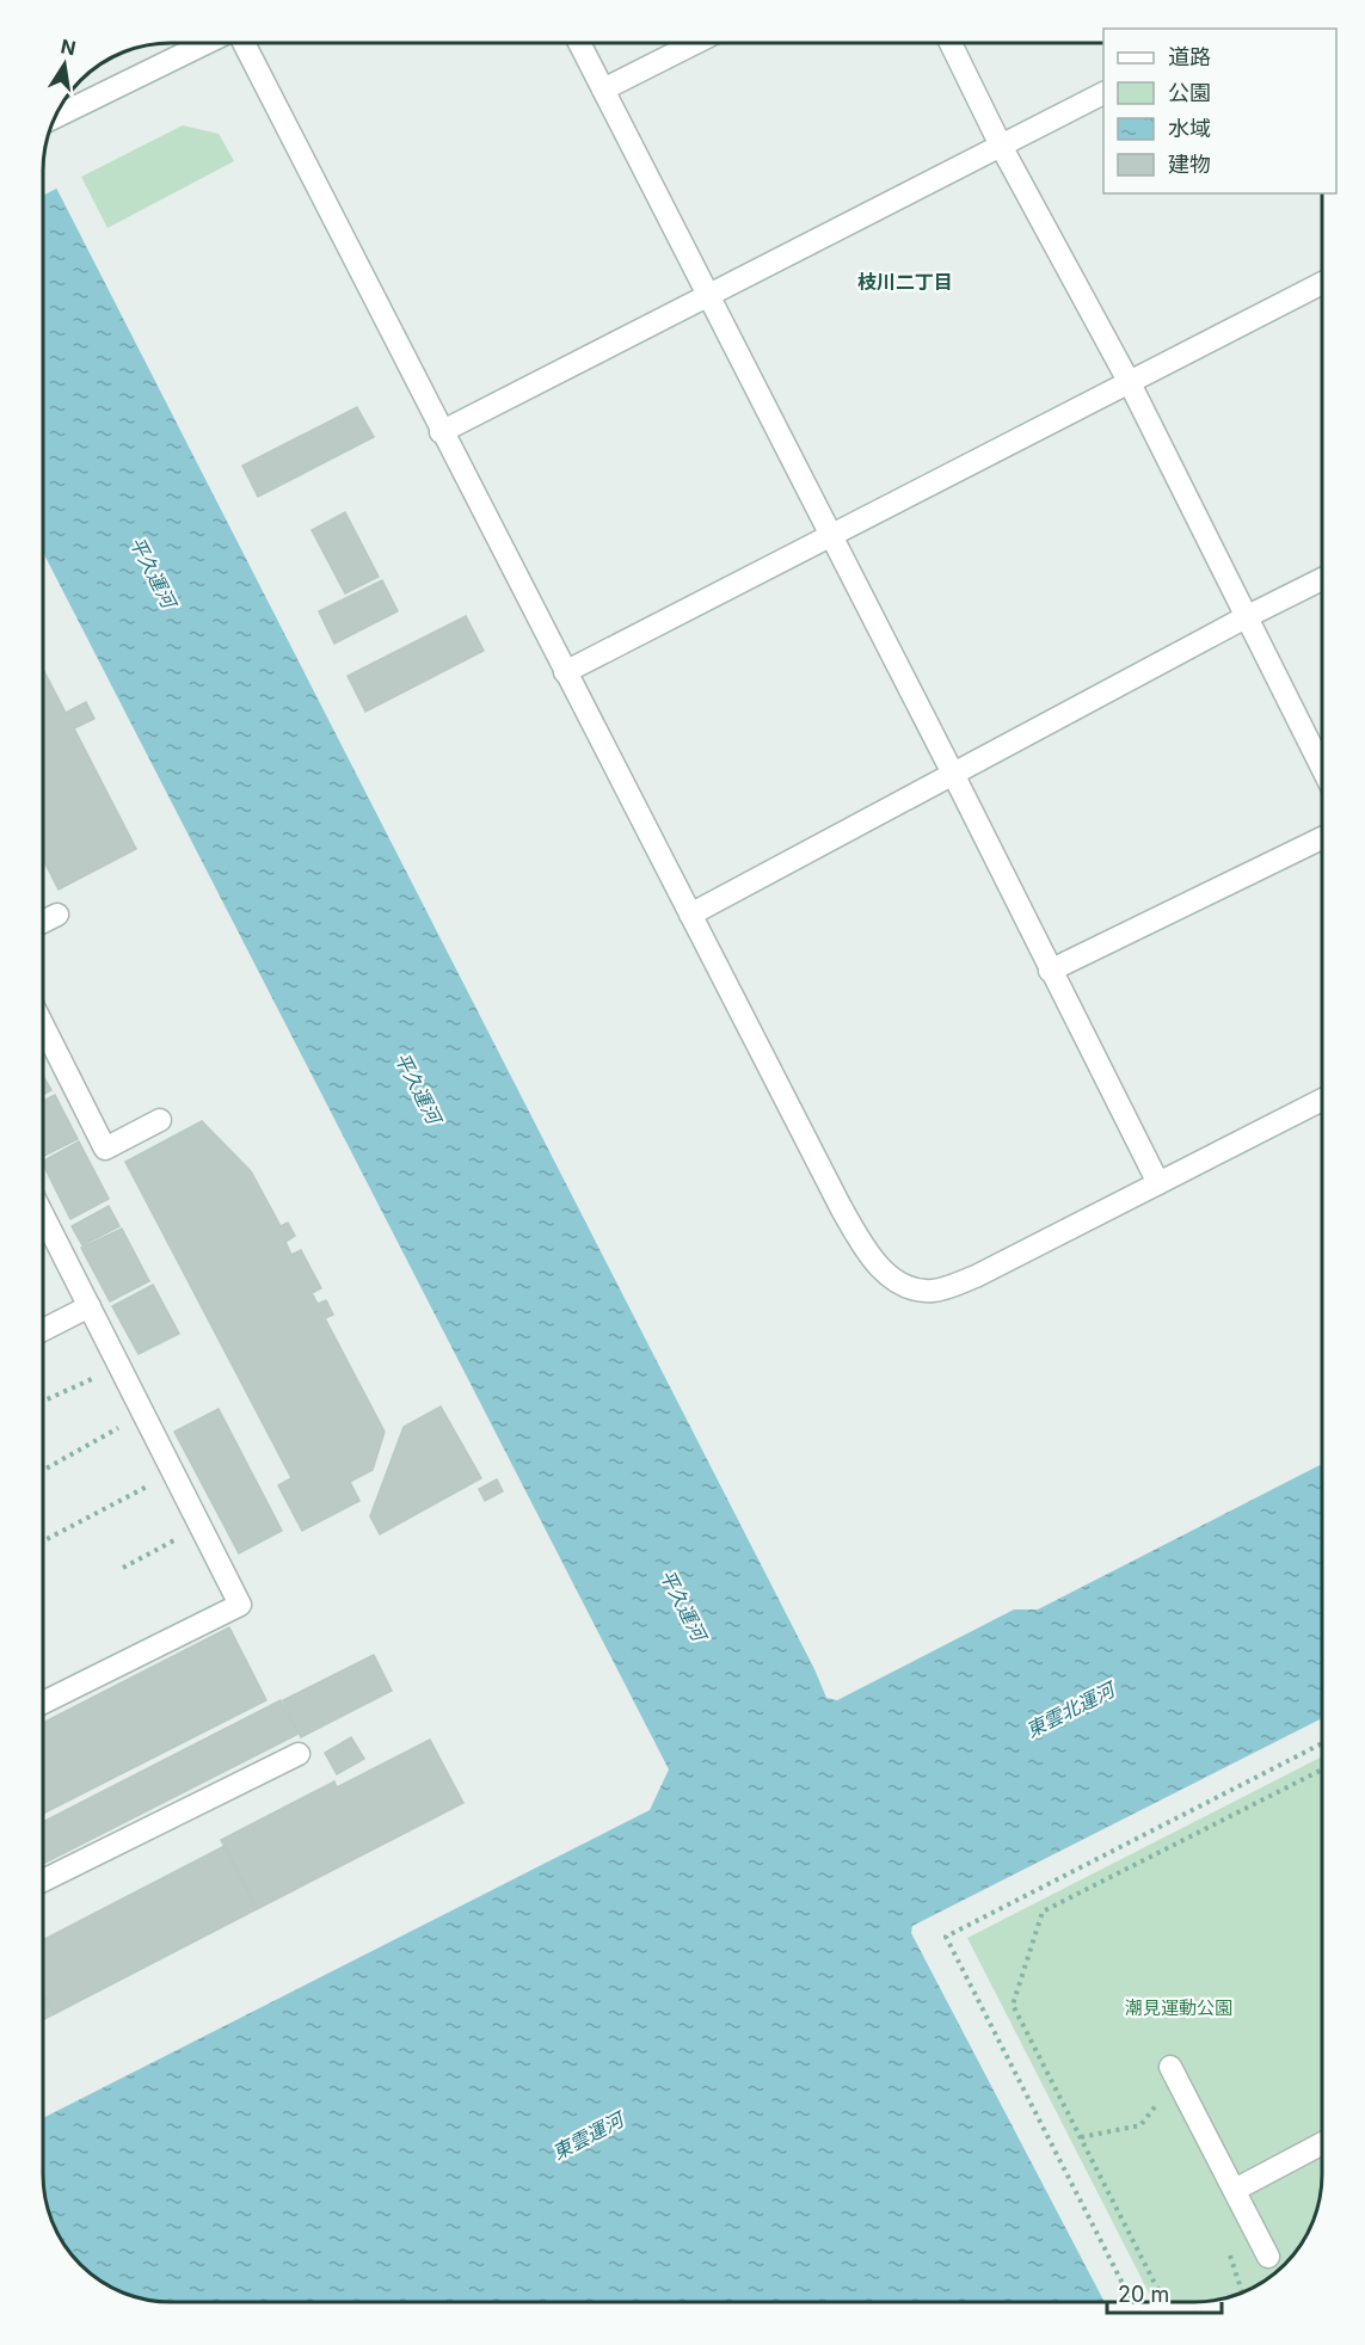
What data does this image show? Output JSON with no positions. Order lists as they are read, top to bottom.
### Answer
{
  "districts": ["枝川二丁目"],
  "water": ["平久運河", "東雲北運河", "東雲運河"],
  "parks": ["潮見運動公園"],
  "legend": [
    "道路",
    "公園",
    "水域",
    "建物"
  ],
  "scale_bar": "20 m",
  "north": "top"
}
